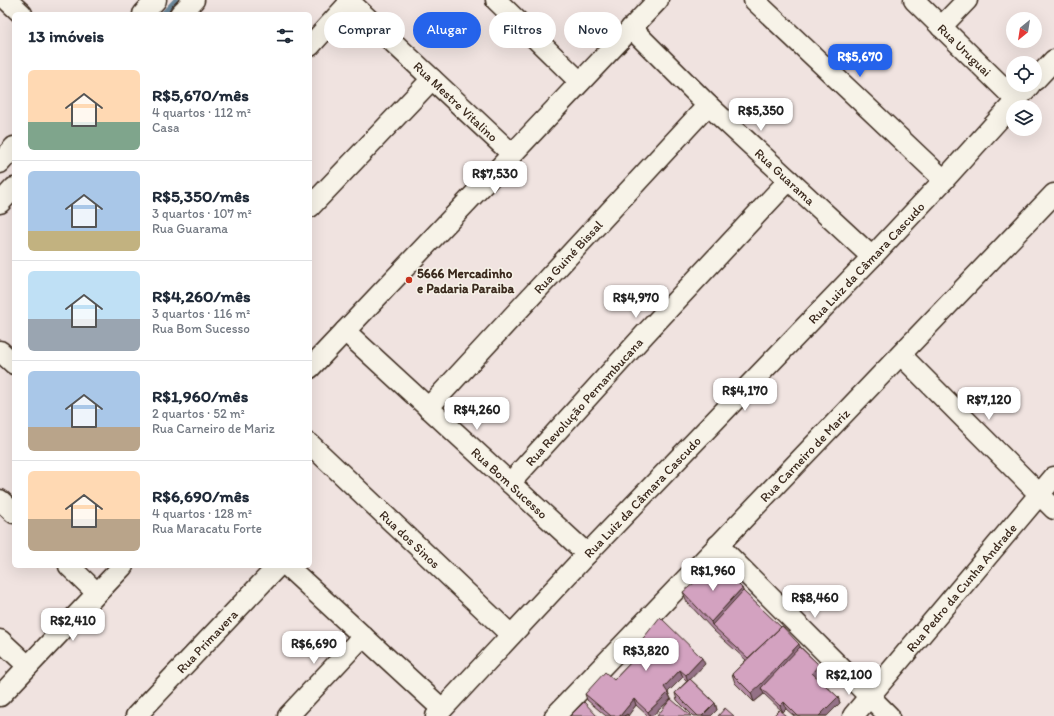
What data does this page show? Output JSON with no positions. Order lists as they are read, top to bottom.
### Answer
{
  "streets": {
    "street": [
      "Rua Uruguai",
      "Rua Mestre Vitalino",
      "Rua Guarama",
      "Rua Guiné Bissal",
      "Rua Luiz da Câmara Cascudo",
      "Rua Revolução Pernambucana",
      "Rua Carneiro de Mariz",
      "Rua Bom Sucesso",
      "Rua dos Sinos",
      "Rua Pedro da Cunha Andrade",
      "Rua Primavera"
    ]
  },
  "crossings": [
    ["Rua Uruguai", "Rua Luiz da Câmara Cascudo"],
    ["Rua Guarama", "Rua Guiné Bissal"],
    ["Rua Guarama", "Rua Luiz da Câmara Cascudo"],
    ["Rua Guarama", "Rua Revolução Pernambucana"],
    ["Rua Guiné Bissal", "Rua Bom Sucesso"],
    ["Rua Luiz da Câmara Cascudo", "Rua Bom Sucesso"],
    ["Rua Luiz da Câmara Cascudo", "Rua dos Sinos"],
    ["Rua Revolução Pernambucana", "Rua Bom Sucesso"]
  ],
  "places": ["5666 Mercadinho e Padaria Paraiba"],
  "north": "bottom left",
  "page": {
    "chip": [
      "Comprar",
      "Alugar",
      "Filtros",
      "Novo"
    ],
    "heading": "13 imóveis",
    "price": [
      "R$5,670",
      "R$5,350",
      "R$7,530",
      "R$4,970",
      "R$4,170",
      "R$7,120",
      "R$4,260",
      "R$1,960",
      "R$8,460",
      "R$2,410",
      "R$6,690",
      "R$3,820",
      "R$2,100"
    ],
    "list": [
      {
        "name": "R$5,670/mês",
        "note": "4 quartos · 112 m² · Casa"
      },
      {
        "name": "R$5,350/mês",
        "note": "3 quartos · 107 m² · Rua Guarama"
      },
      {
        "name": "R$4,260/mês",
        "note": "3 quartos · 116 m² · Rua Bom Sucesso"
      },
      {
        "name": "R$1,960/mês",
        "note": "2 quartos · 52 m² · Rua Carneiro de Mariz"
      },
      {
        "name": "R$6,690/mês",
        "note": "4 quartos · 128 m² · Rua Maracatu Forte"
      }
    ]
  }
}
